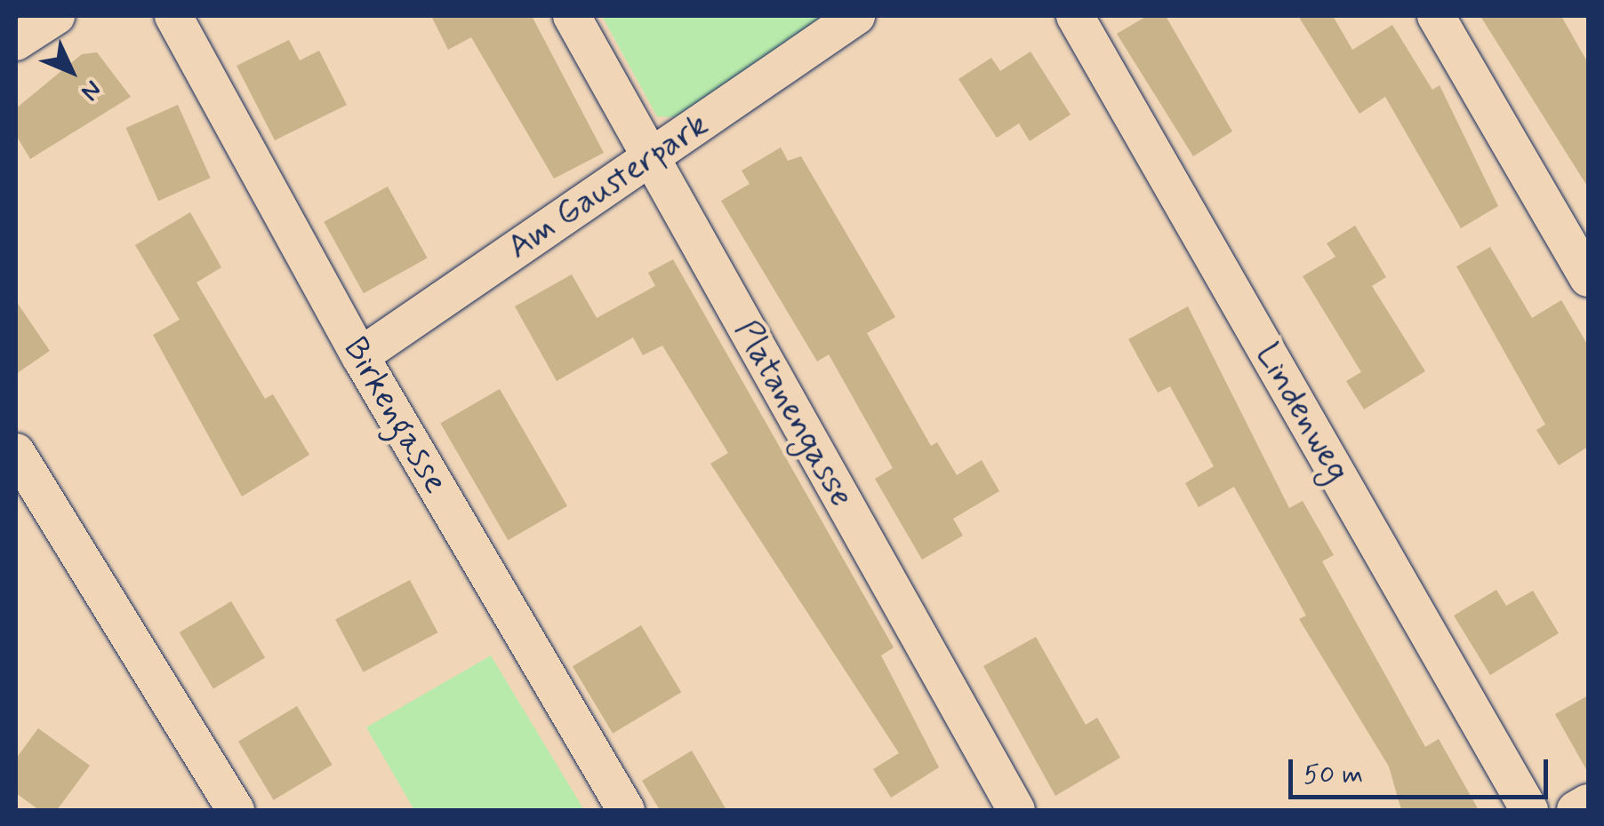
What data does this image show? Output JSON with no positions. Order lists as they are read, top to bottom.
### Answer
{
  "streets": {
    "street": [
      "Am Gausterpark",
      "Lindenweg",
      "Platanengasse",
      "Birkengasse"
    ]
  },
  "crossings": [
    ["Am Gausterpark", "Platanengasse"],
    ["Am Gausterpark", "Birkengasse"]
  ],
  "scale_bar": "50 m",
  "north": "bottom right"
}
